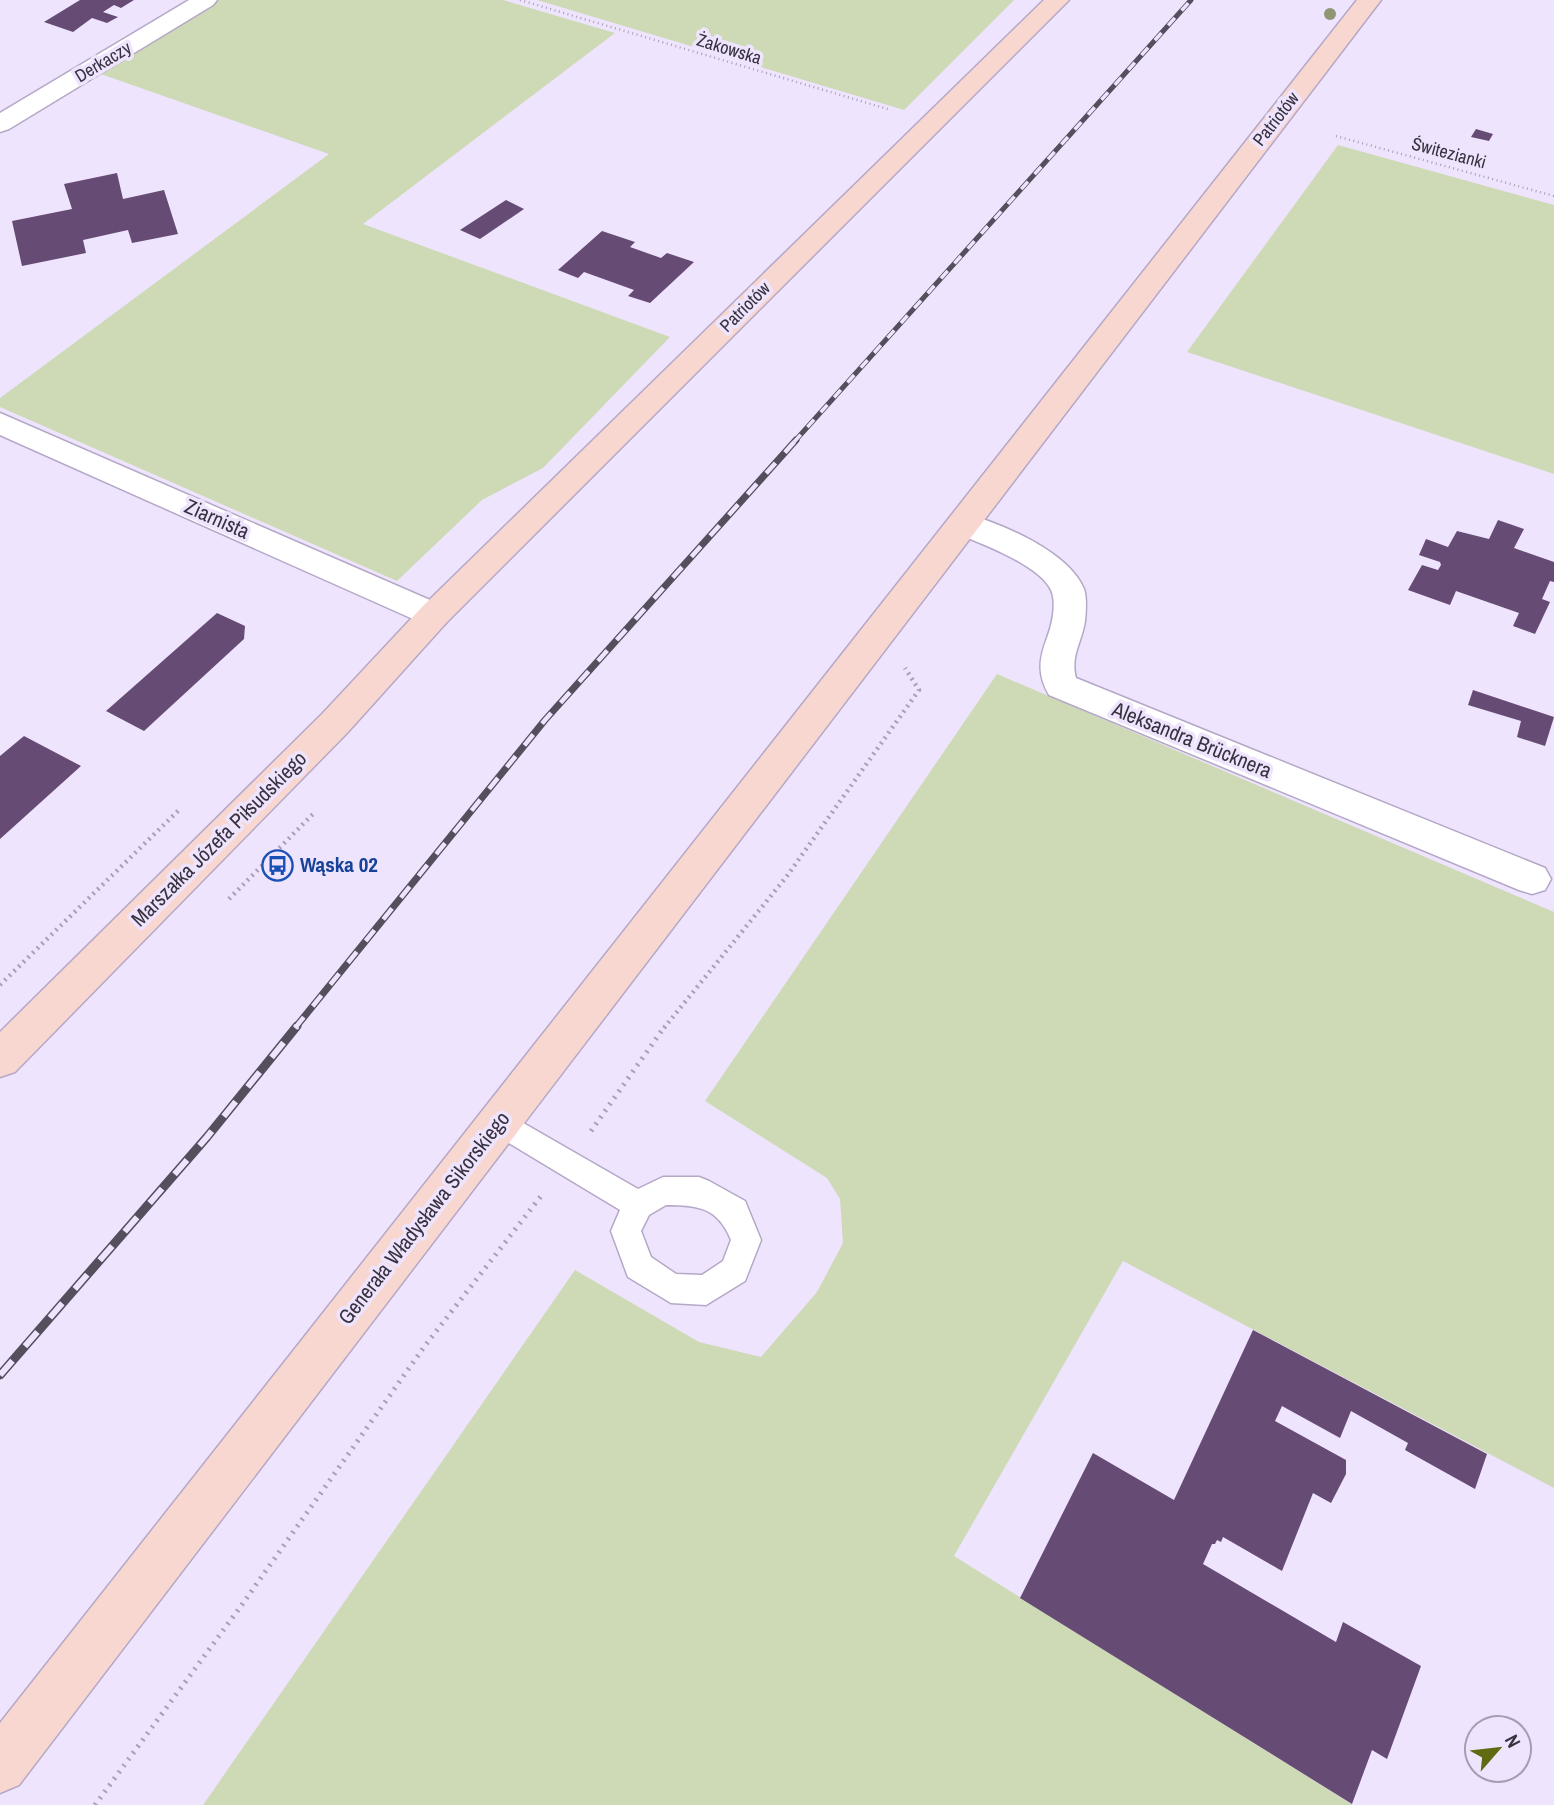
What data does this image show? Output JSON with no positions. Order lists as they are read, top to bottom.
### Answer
{
  "streets": {
    "main road": ["Patriotów", "Marszałka Józefa Piłsudskiego", "Generała Władysława Sikorskiego"],
    "street": ["Derkaczy", "Ziarnista", "Aleksandra Brücknera"],
    "path": ["Żakowska", "Świtezianki"]
  },
  "crossings": [
    ["Żakowska", "Patriotów"],
    ["Patriotów", "Ziarnista"],
    ["Patriotów", "Aleksandra Brücknera"],
    ["Patriotów", "Marszałka Józefa Piłsudskiego"],
    ["Patriotów", "Generała Władysława Sikorskiego"],
    ["Ziarnista", "Marszałka Józefa Piłsudskiego"]
  ],
  "places": {
    "bus stop": ["Wąska 02"]
  },
  "north": "top right"
}
